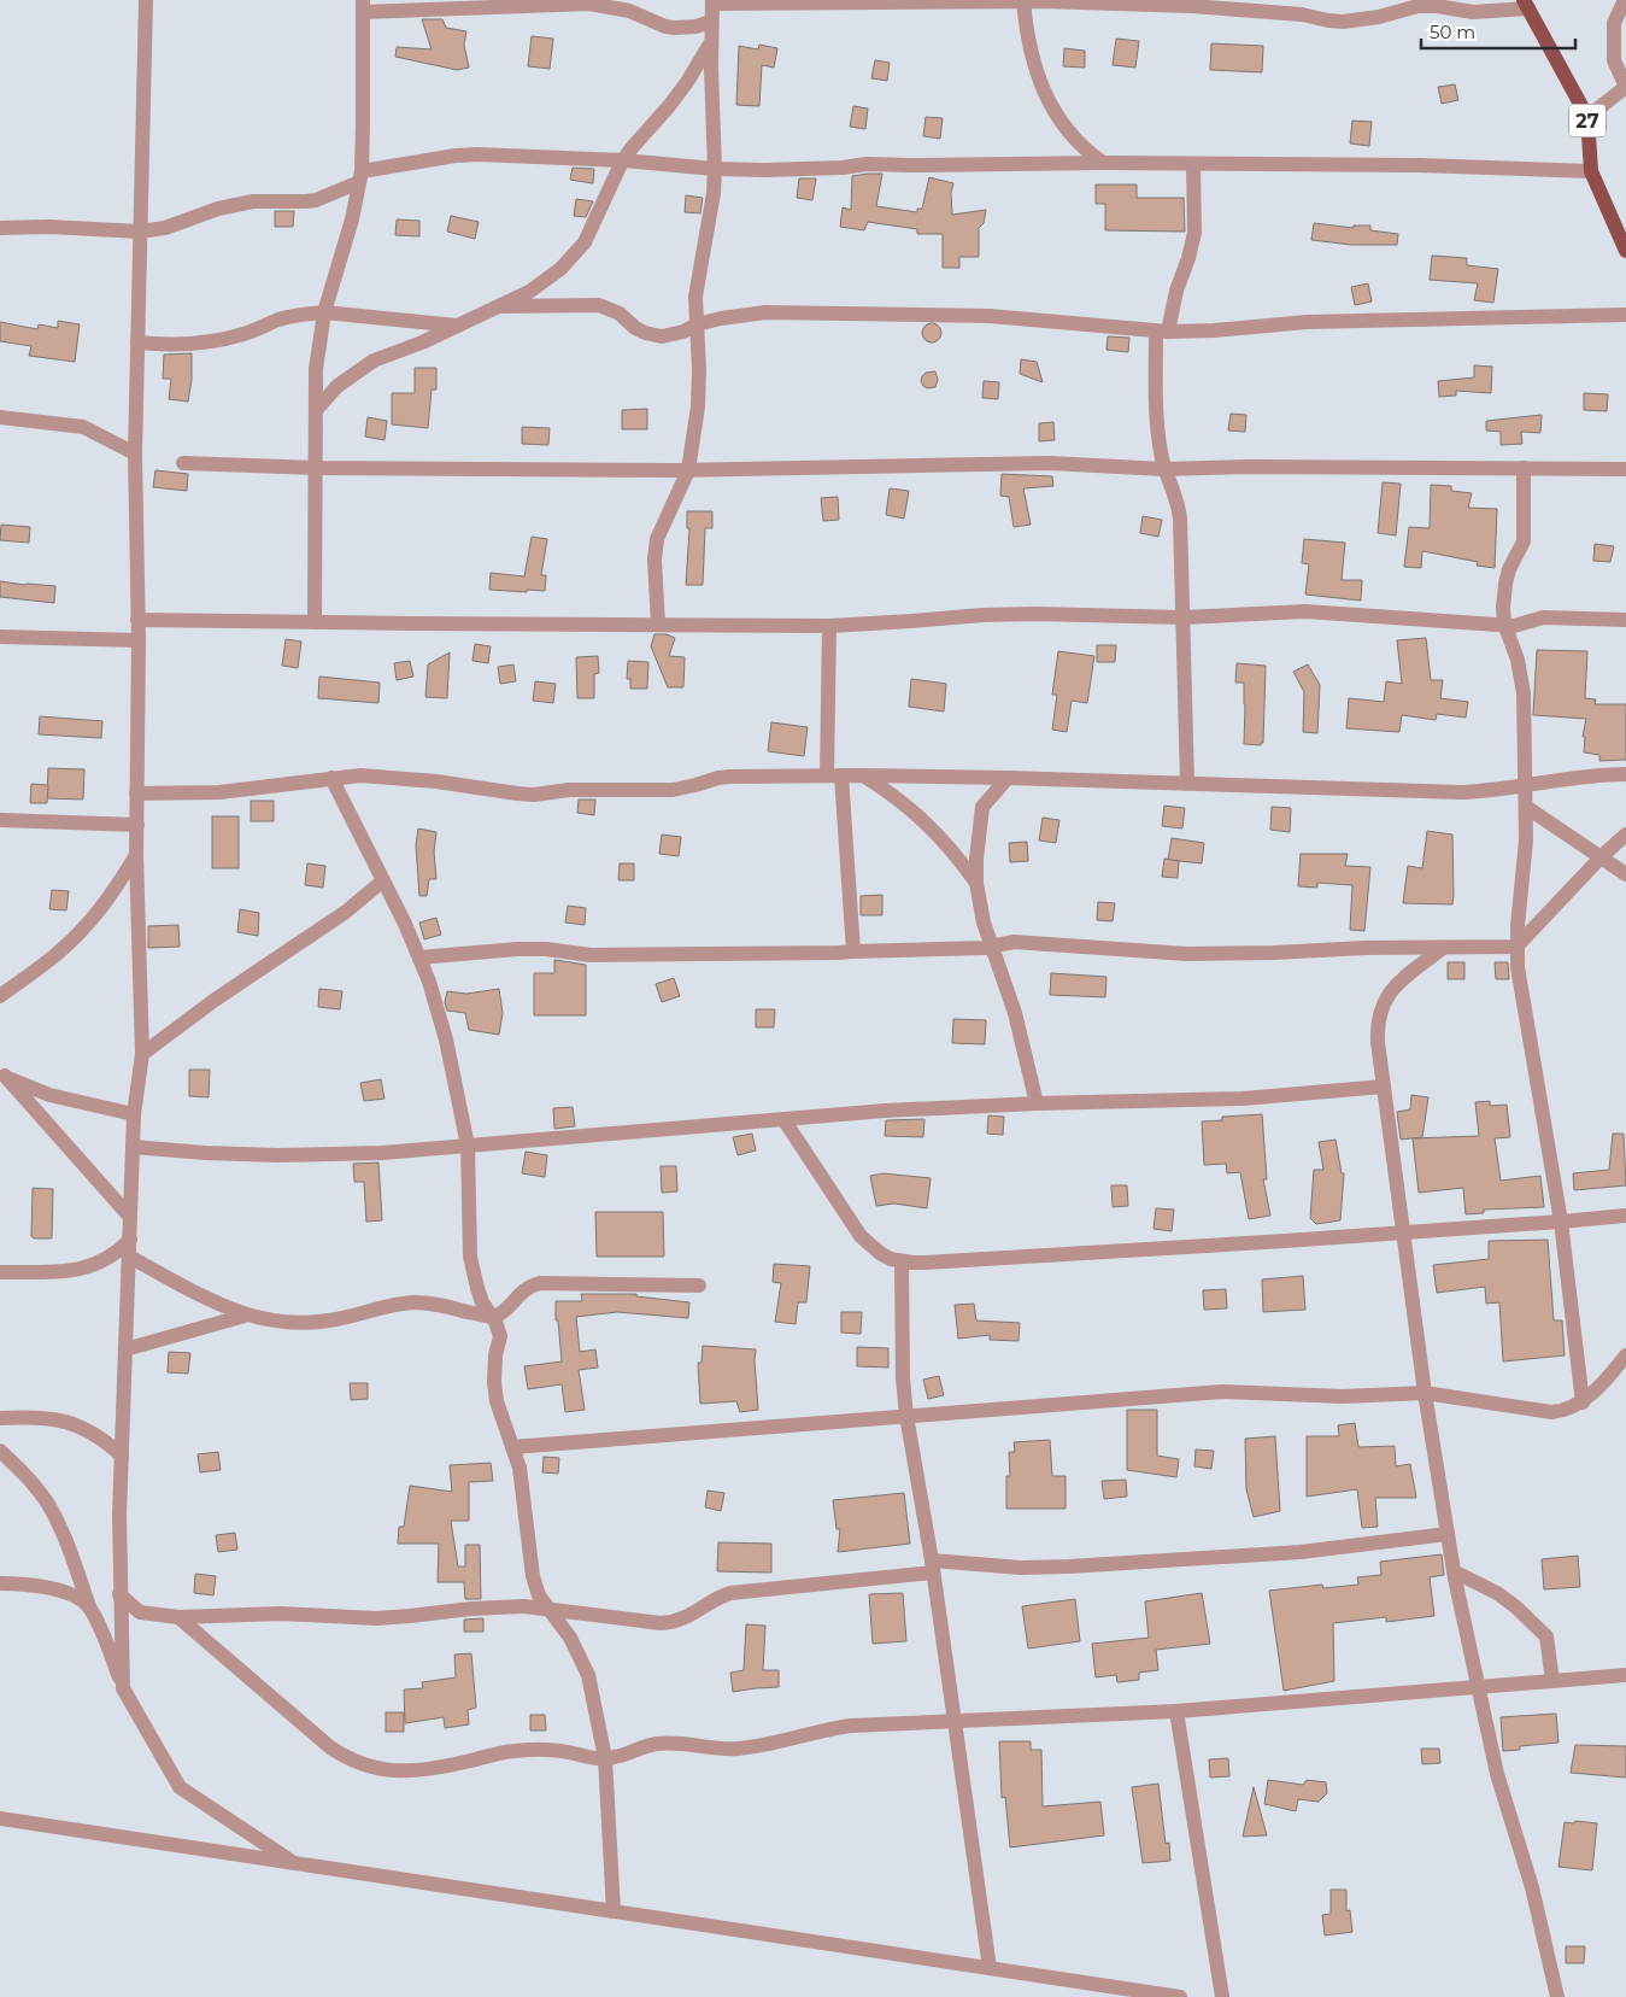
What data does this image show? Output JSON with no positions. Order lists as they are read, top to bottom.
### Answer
{
  "streets": {
    "main road": ["27"]
  },
  "scale_bar": "50 m"
}
